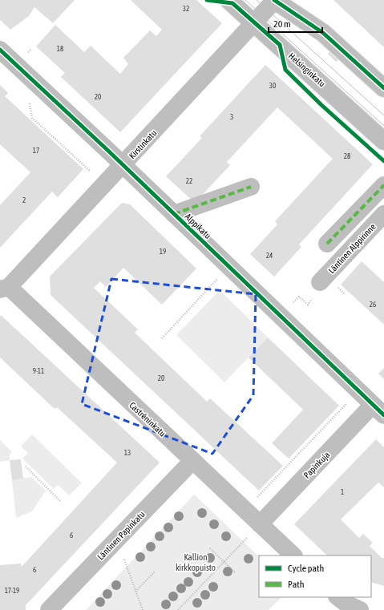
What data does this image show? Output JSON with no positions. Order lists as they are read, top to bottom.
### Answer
{
  "streets": {
    "street": [
      "Helsinginkatu",
      "Kirstinkatu",
      "Alppikatu",
      "Läntinen Alppirinne",
      "Castréninkatu",
      "Papinkuja",
      "Läntinen Papinkatu"
    ]
  },
  "crossings": [
    ["Helsinginkatu", "Kirstinkatu"],
    ["Kirstinkatu", "Alppikatu"],
    ["Kirstinkatu", "Castréninkatu"],
    ["Alppikatu", "Papinkuja"],
    ["Castréninkatu", "Papinkuja"],
    ["Castréninkatu", "Läntinen Papinkatu"]
  ],
  "parks": ["Kallion kirkkopuisto"],
  "house_numbers": [
    "32",
    "18",
    "30",
    "20",
    "3",
    "17",
    "28",
    "22",
    "2",
    "19",
    "24",
    "26",
    "9-11",
    "20",
    "13",
    "1",
    "6",
    "6",
    "17-19"
  ],
  "legend": ["Cycle path", "Path"],
  "scale_bar": "20 m"
}
